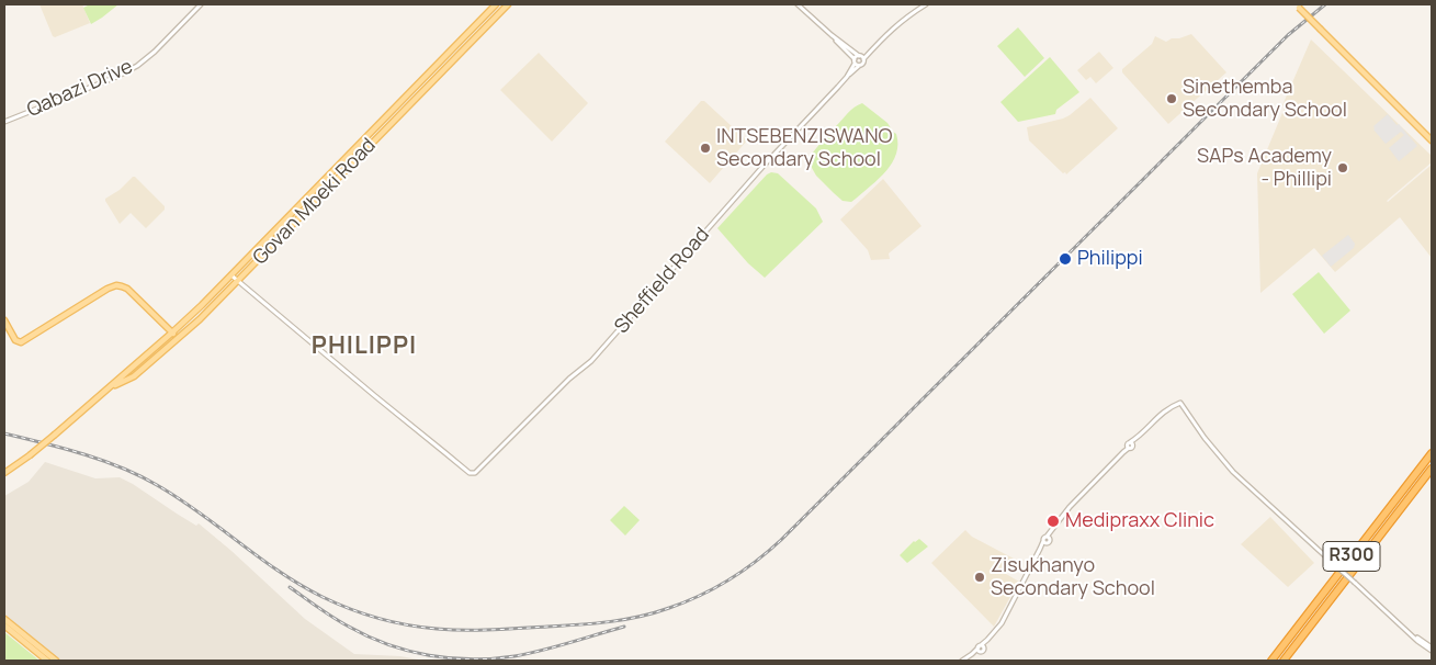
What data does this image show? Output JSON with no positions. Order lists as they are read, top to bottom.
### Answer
{
  "streets": {
    "highway": ["R300"],
    "main road": ["Govan Mbeki Road"],
    "street": ["Qabazi Drive", "Sheffield Road"]
  },
  "crossings": [
    ["Govan Mbeki Road", "Sheffield Road"]
  ],
  "districts": ["PHILIPPI"],
  "places": [
    "Sinethemba Secondary School",
    "INTSEBENZISWANO Secondary School",
    "SAPs Academy - Phillipi",
    "Philippi",
    "Medipraxx Clinic",
    "Zisukhanyo Secondary School"
  ]
}
